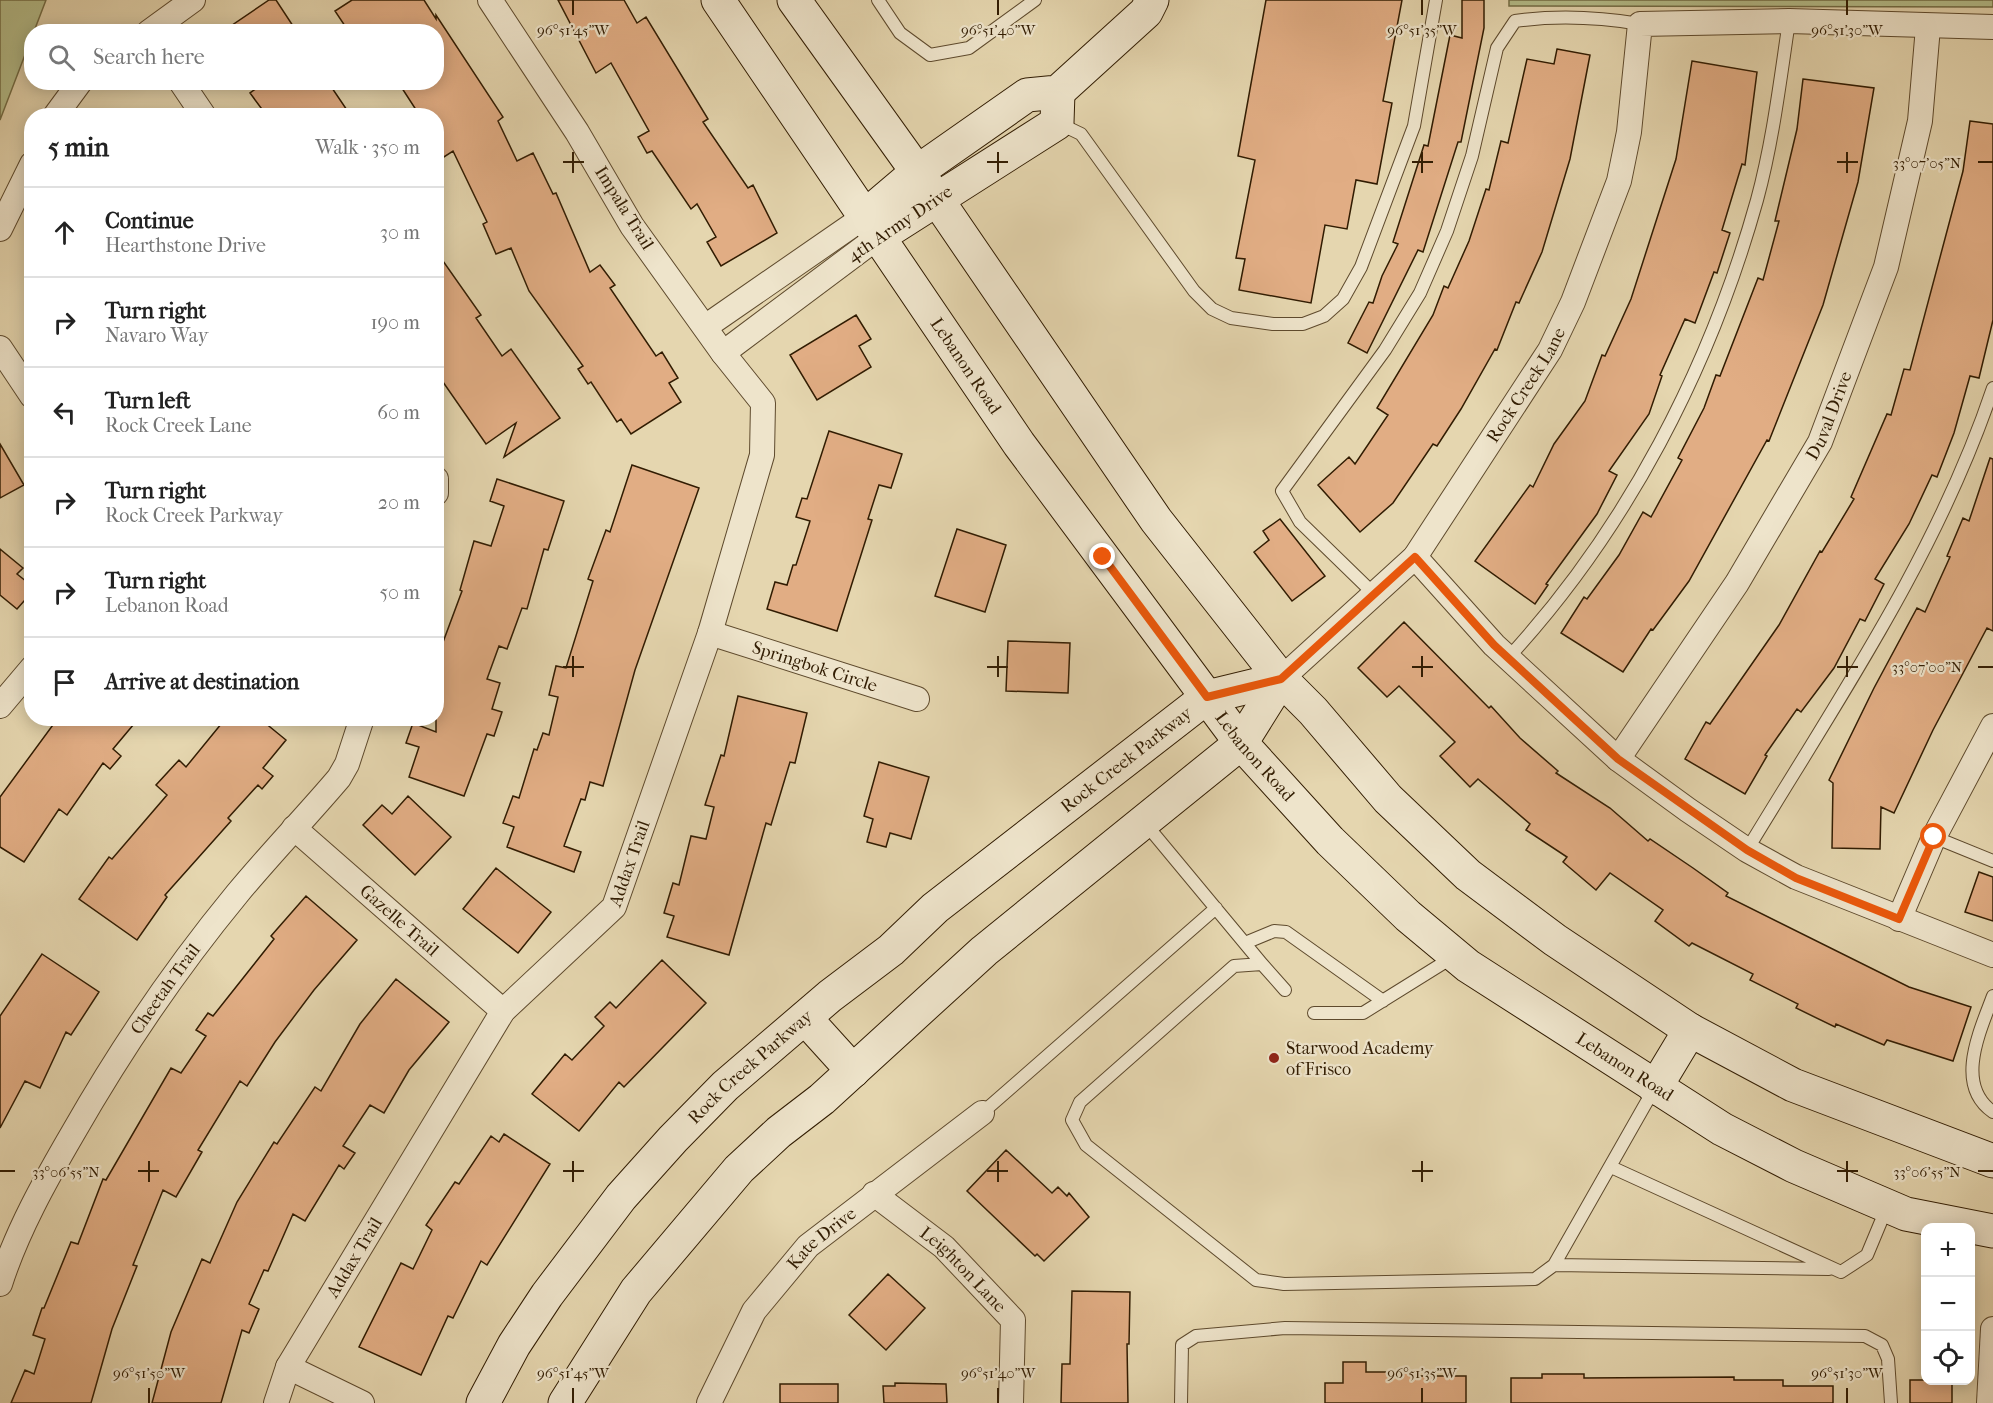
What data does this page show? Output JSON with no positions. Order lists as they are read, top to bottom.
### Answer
{
  "streets": {
    "main road": ["4th Army Drive", "Lebanon Road", "Rock Creek Parkway"],
    "street": [
      "Impala Trail",
      "Rock Creek Lane",
      "Duval Drive",
      "Springbok Circle",
      "Addax Trail",
      "Gazelle Trail",
      "Cheetah Trail",
      "Kate Drive",
      "Leighton Lane"
    ]
  },
  "crossings": [
    ["Impala Trail", "4th Army Drive"],
    ["Impala Trail", "Addax Trail"],
    ["4th Army Drive", "Lebanon Road"],
    ["4th Army Drive", "Addax Trail"],
    ["Lebanon Road", "Rock Creek Parkway"],
    ["Rock Creek Lane", "Rock Creek Parkway"],
    ["Springbok Circle", "Addax Trail"],
    ["Addax Trail", "Gazelle Trail"],
    ["Gazelle Trail", "Cheetah Trail"],
    ["Kate Drive", "Leighton Lane"]
  ],
  "places": ["Starwood Academy of Frisco"],
  "page": {
    "search": "Search here",
    "heading": ["5 min", "Walk · 350 m"],
    "list": [
      ["Continue", "Hearthstone Drive", "30 m"],
      ["Turn right", "Navaro Way", "190 m"],
      ["Turn left", "Rock Creek Lane", "60 m"],
      ["Turn right", "Rock Creek Parkway", "20 m"],
      ["Turn right", "Lebanon Road", "50 m"],
      "Arrive at destination"
    ],
    "map_buttons": ["+", "−"]
  },
  "coordinates": [
    "96°51'45\"W",
    "96°51'40\"W",
    "96°51'35\"W",
    "96°51'30\"W",
    "33°07'05\"N",
    "33°07'00\"N",
    "33°06'55\"N",
    "96°51'50\"W"
  ]
}
